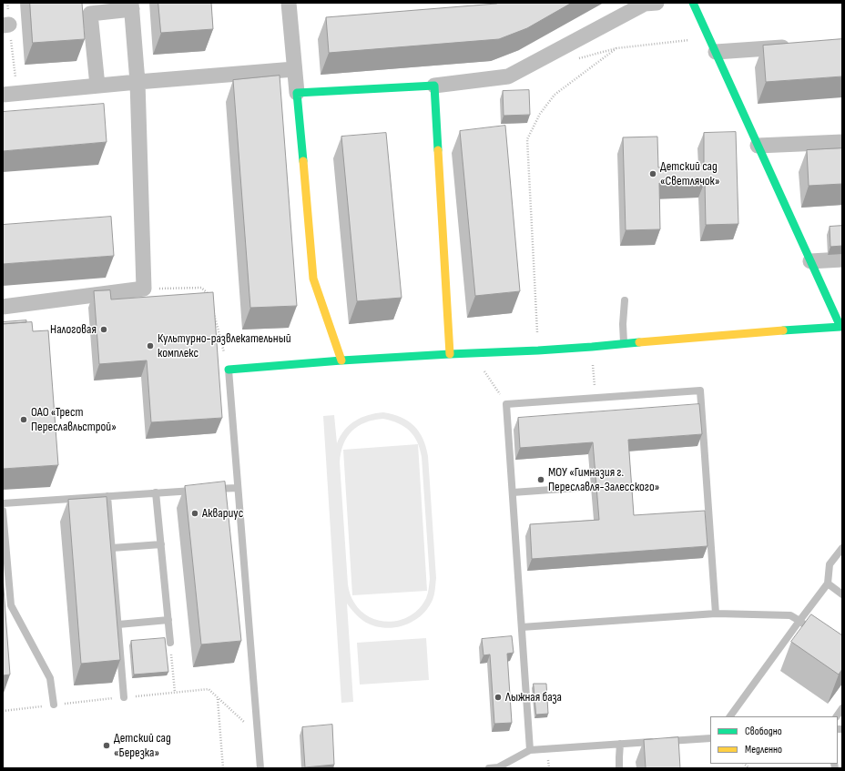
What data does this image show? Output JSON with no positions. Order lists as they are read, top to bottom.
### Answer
{
  "places": [
    "Детский сад «Светлячок»",
    "Налоговая",
    "Культурно-развлекательный комплекс",
    "ОАО «Трест Переславльстрой»",
    "МОУ «Гимназия г. Переславля-Залесского»",
    "Аквариус",
    "Лыжная база",
    "Детский сад «Березка»"
  ],
  "legend": ["Свободно", "Медленно"]
}
